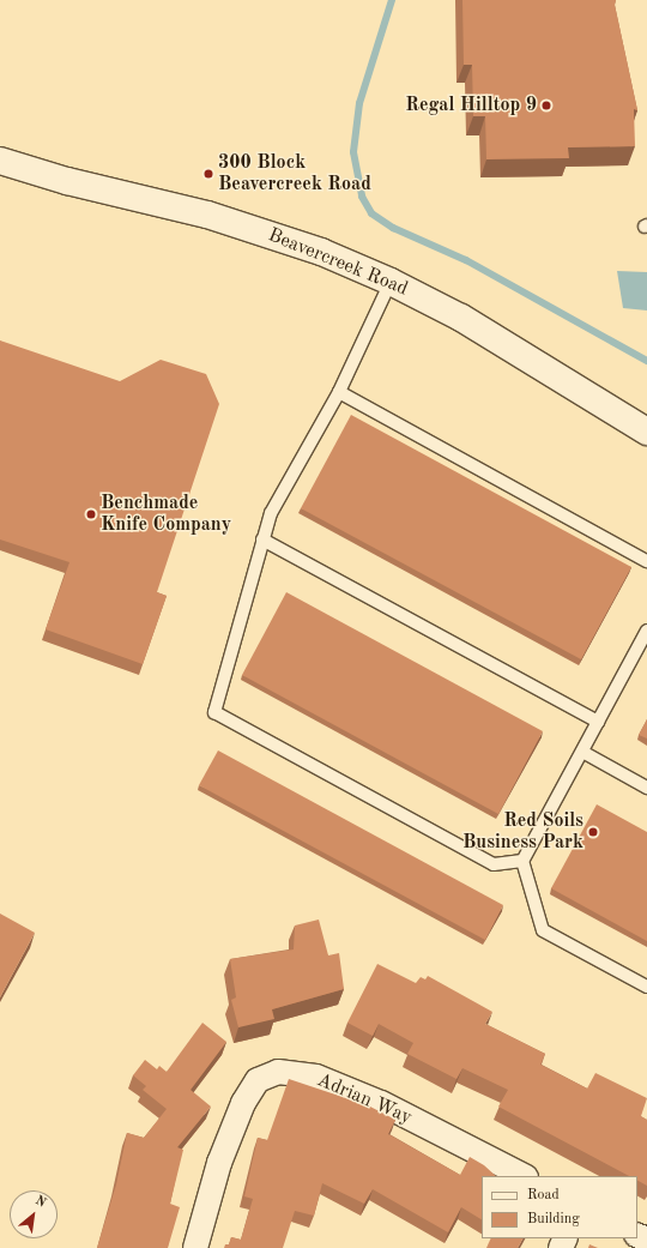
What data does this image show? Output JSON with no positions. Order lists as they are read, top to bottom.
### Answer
{
  "streets": {
    "main road": ["Beavercreek Road"],
    "street": ["Adrian Way"]
  },
  "places": [
    "Regal Hilltop 9",
    "300 Block Beavercreek Road",
    "Benchmade Knife Company",
    "Red Soils Business Park"
  ],
  "legend": ["Road", "Building"],
  "north": "top right"
}
